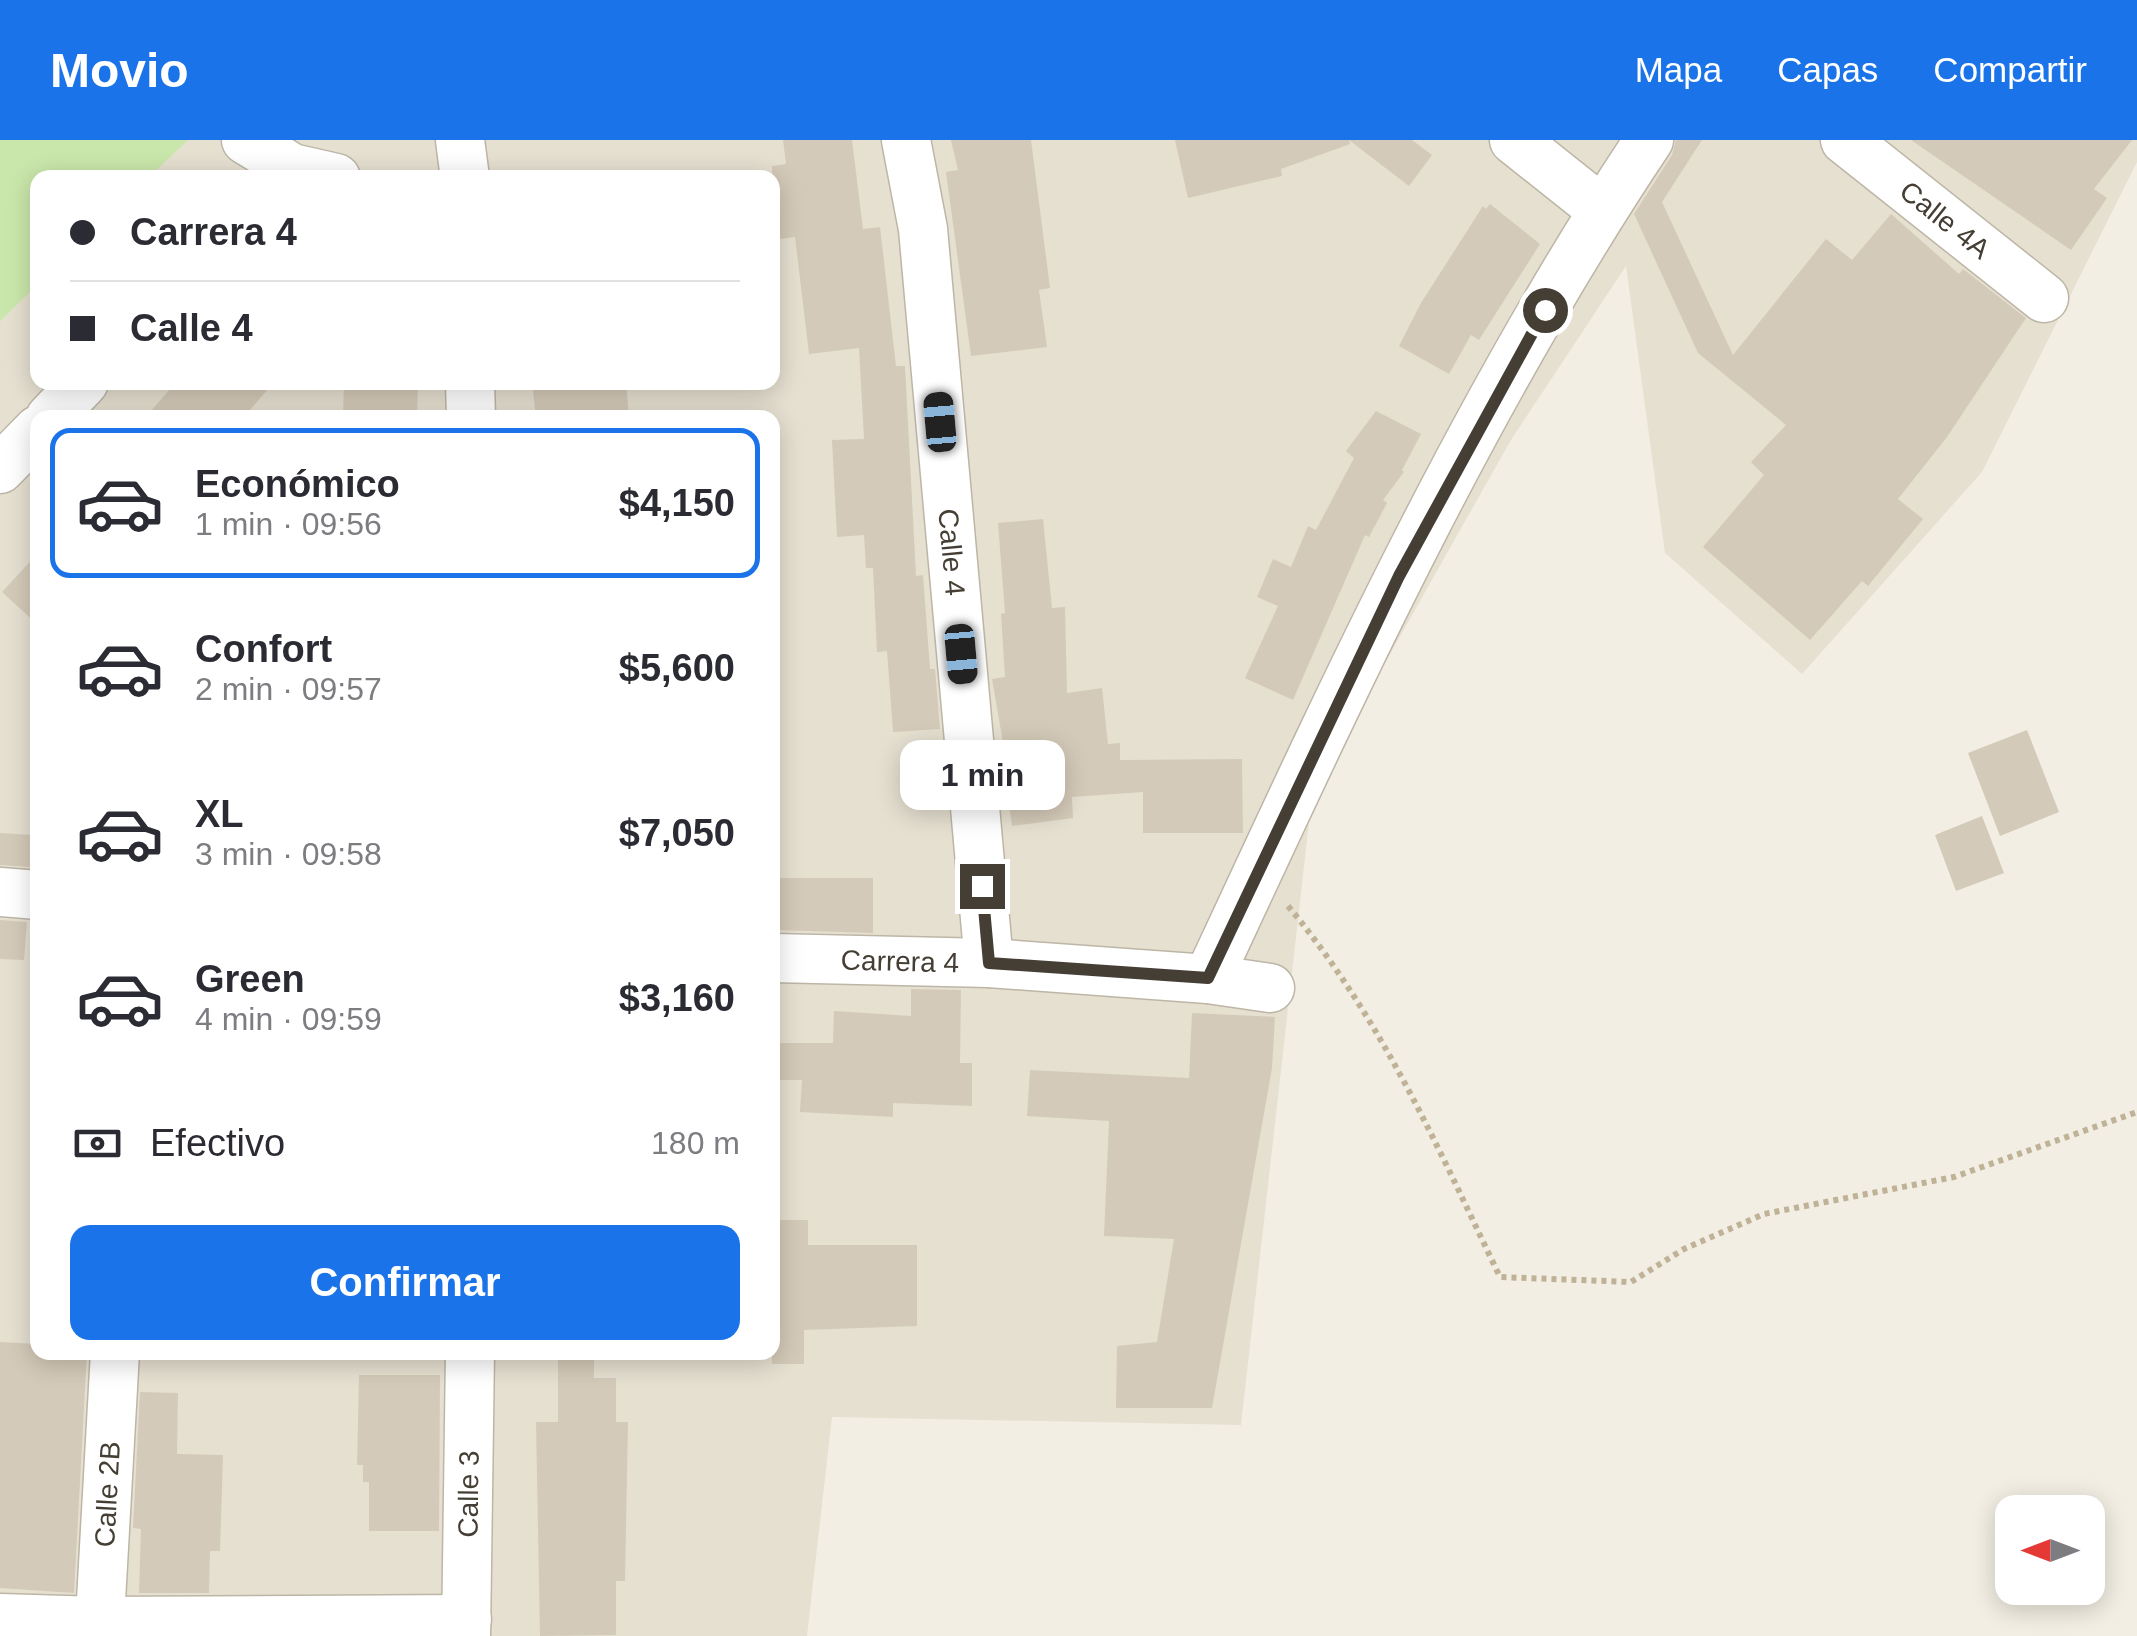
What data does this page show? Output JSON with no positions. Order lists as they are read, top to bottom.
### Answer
{
  "streets": {
    "street": [
      "Calle 4A",
      "Calle 4",
      "Carrera 4",
      "Calle 2B",
      "Calle 3"
    ]
  },
  "crossings": [
    ["Calle 4", "Carrera 4"]
  ],
  "north": "left",
  "page": {
    "header": "Movio",
    "nav": ["Mapa", "Capas", "Compartir"],
    "banner": ["Carrera 4", "Calle 4"],
    "list": [
      {
        "name": "Económico",
        "note": "1 min · 09:56",
        "value": "$4,150"
      },
      {
        "name": "Confort",
        "note": "2 min · 09:57",
        "value": "$5,600"
      },
      {
        "name": "XL",
        "note": "3 min · 09:58",
        "value": "$7,050"
      },
      {
        "name": "Green",
        "note": "4 min · 09:59",
        "value": "$3,160"
      }
    ],
    "bubble": "1 min",
    "pay": ["Efectivo", "180 m"],
    "buttons": "Confirmar"
  }
}
